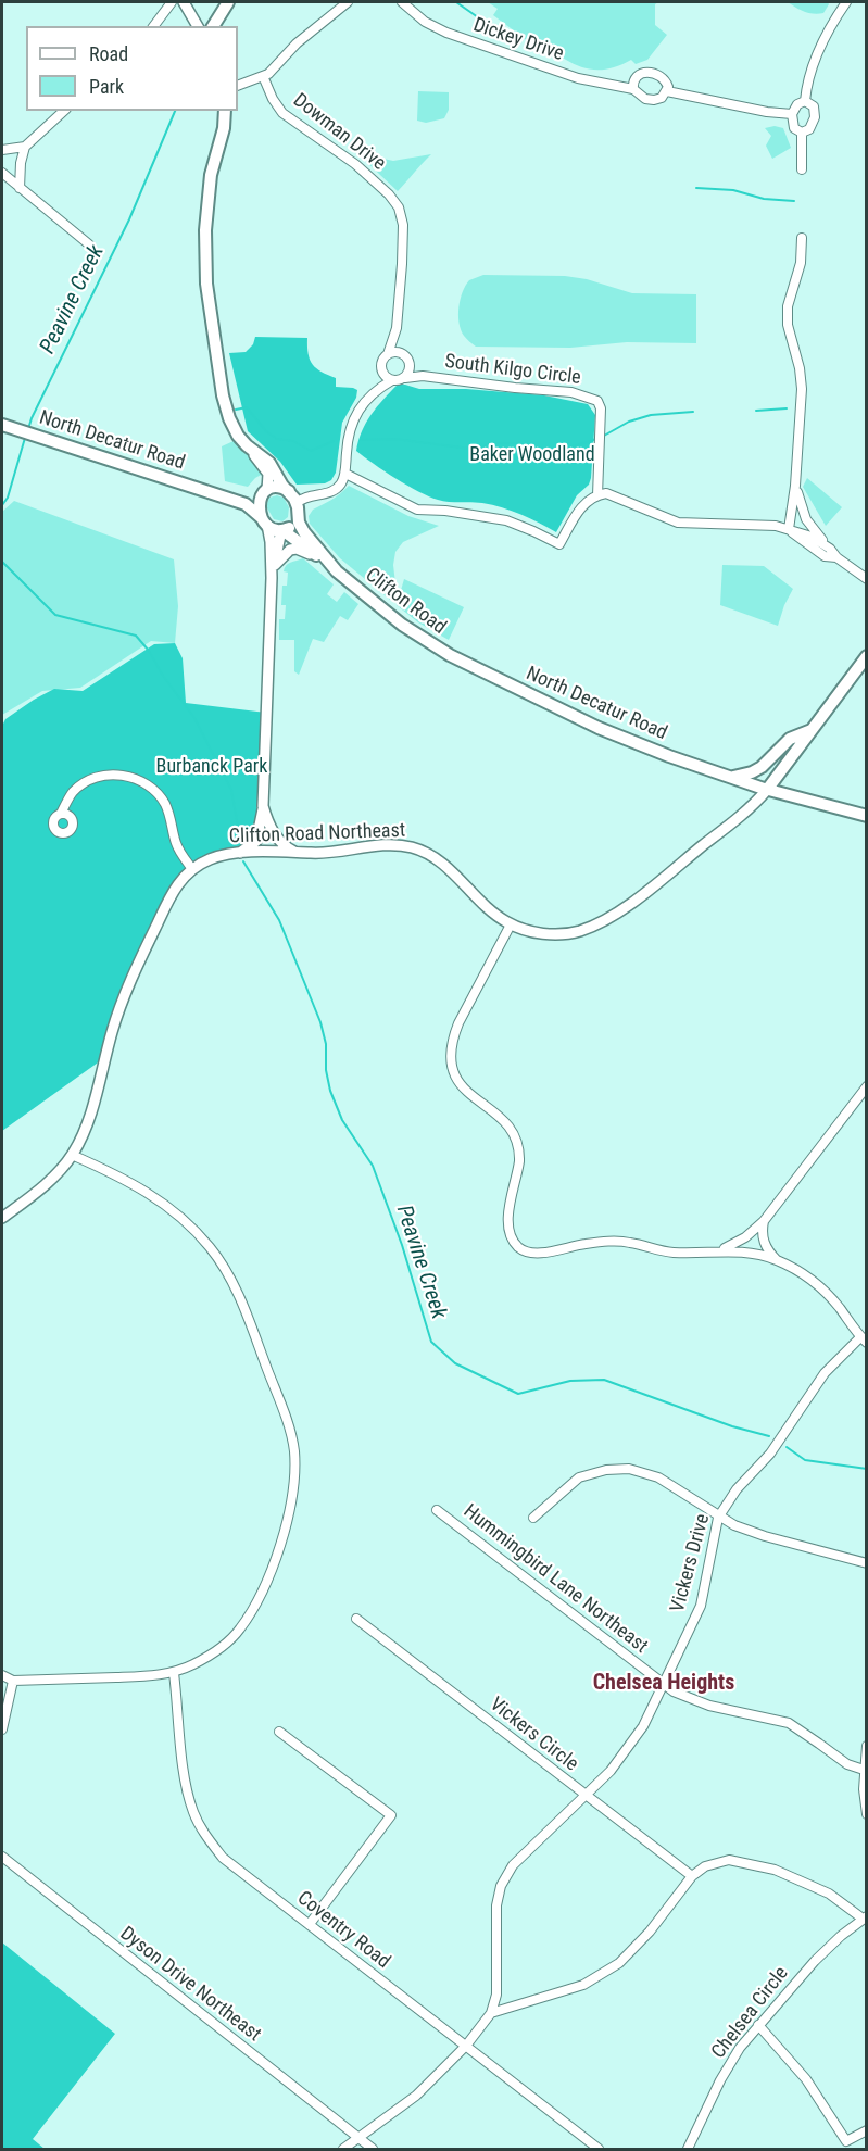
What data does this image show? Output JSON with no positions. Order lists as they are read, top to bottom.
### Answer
{
  "streets": {
    "main road": ["North Decatur Road", "Clifton Road"],
    "street": [
      "Dickey Drive",
      "Dowman Drive",
      "South Kilgo Circle",
      "Clifton Road Northeast",
      "Vickers Drive",
      "Hummingbird Lane Northeast",
      "Vickers Circle",
      "Coventry Road",
      "Dyson Drive Northeast",
      "Chelsea Circle"
    ]
  },
  "crossings": [
    ["Dowman Drive", "South Kilgo Circle"],
    ["North Decatur Road", "Clifton Road"],
    ["North Decatur Road", "Clifton Road Northeast"],
    ["Vickers Drive", "Hummingbird Lane Northeast"],
    ["Vickers Drive", "Vickers Circle"]
  ],
  "districts": ["Chelsea Heights"],
  "water": ["Peavine Creek"],
  "parks": ["Baker Woodland", "Burbanck Park"],
  "legend": ["Road", "Park"]
}
